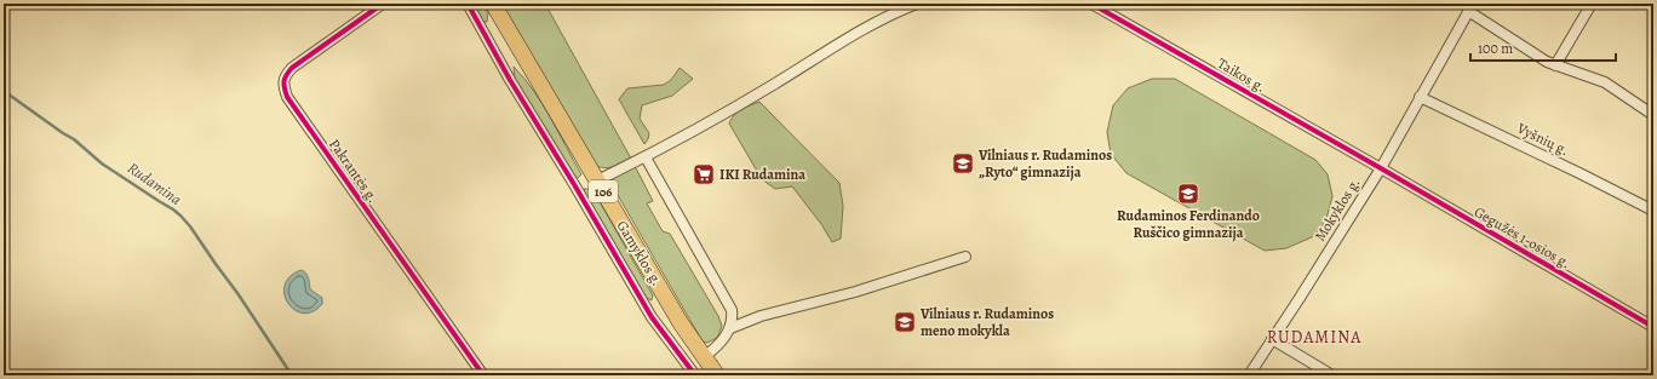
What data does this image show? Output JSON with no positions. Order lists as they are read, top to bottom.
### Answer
{
  "streets": {
    "main road": ["106", "Gamyklos g."],
    "street": [
      "Taikos g.",
      "Vyšnių g.",
      "Pakrantės g.",
      "Mokyklos g.",
      "Gegužės 1-osios g."
    ]
  },
  "crossings": [
    ["Taikos g.", "Mokyklos g."],
    ["Taikos g.", "Gegužės 1-osios g."],
    ["Vyšnių g.", "Mokyklos g."],
    ["Mokyklos g.", "Gegužės 1-osios g."]
  ],
  "districts": ["RUDAMINA"],
  "water": ["Rudamina"],
  "places": {
    "school or university": ["Vilniaus r. Rudaminos „Ryto“ gimnazija", "Rudaminos Ferdinando Ruščico gimnazija", "Vilniaus r. Rudaminos meno mokykla"],
    "supermarket": ["IKI Rudamina"]
  },
  "scale_bar": "100 m"
}
